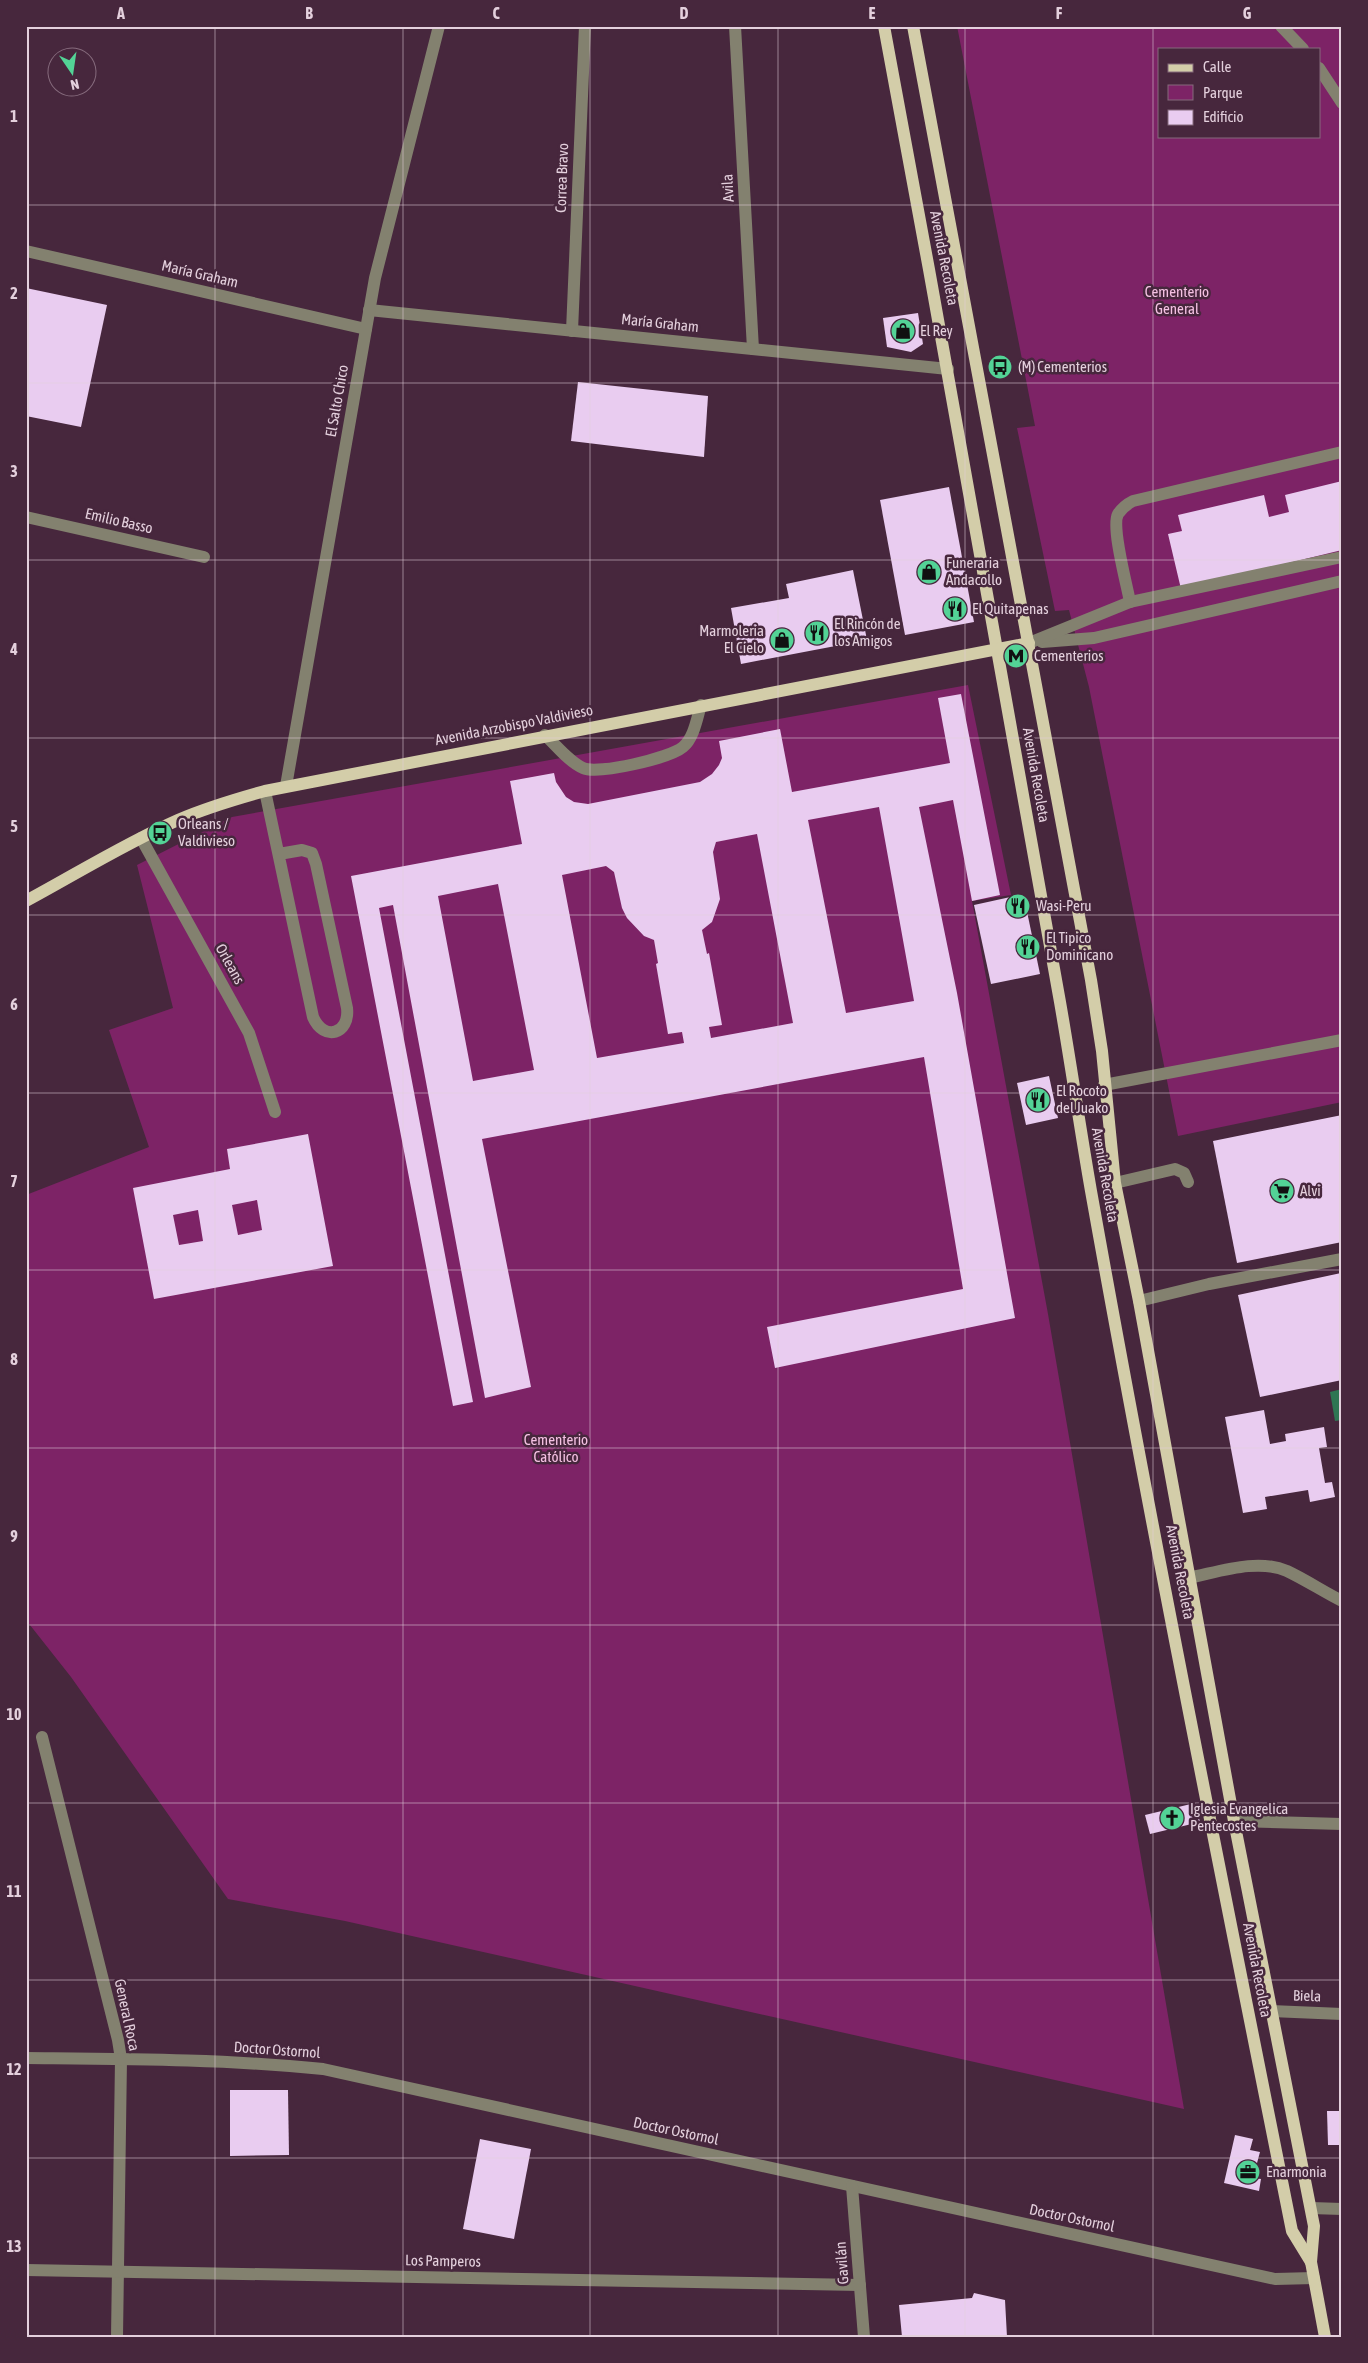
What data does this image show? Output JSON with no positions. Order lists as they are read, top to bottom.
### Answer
{
  "streets": {
    "main road": ["Avenida Recoleta", "Avenida Arzobispo Valdivieso"],
    "street": [
      "Correa Bravo",
      "Avila",
      "María Graham",
      "El Salto Chico",
      "Emilio Basso",
      "Orleans",
      "Biela",
      "General Roca",
      "Doctor Ostornol",
      "Los Pamperos",
      "Gavilán"
    ]
  },
  "crossings": [
    ["Correa Bravo", "María Graham"],
    ["Avila", "María Graham"],
    ["Avenida Recoleta", "María Graham"],
    ["Avenida Recoleta", "Avenida Arzobispo Valdivieso"],
    ["Avenida Recoleta", "Biela"],
    ["Avenida Recoleta", "Doctor Ostornol"],
    ["María Graham", "El Salto Chico"],
    ["El Salto Chico", "Avenida Arzobispo Valdivieso"],
    ["Avenida Arzobispo Valdivieso", "Orleans"],
    ["General Roca", "Doctor Ostornol"],
    ["General Roca", "Los Pamperos"],
    ["Doctor Ostornol", "Gavilán"],
    ["Los Pamperos", "Gavilán"]
  ],
  "parks": ["Cementerio General", "Cementerio Católico"],
  "places": {
    "shop": ["El Rey", "Funeraria Andacollo", "Marmoleria El Cielo"],
    "bus stop": ["(M) Cementerios", "Orleans / Valdivieso"],
    "restaurant": [
      "El Quitapenas",
      "El Rincón de los Amigos",
      "Wasi-Peru",
      "El Tipico Dominicano",
      "El Rocoto del Juako"
    ],
    "metro station": ["Cementerios"],
    "supermarket": ["Alvi"],
    "church": ["Iglesia Evangelica Pentecostes"],
    "office": ["Enarmonia"]
  },
  "legend": ["Calle", "Parque", "Edificio"],
  "north": "bottom",
  "grid": {
    "columns": [
      "A",
      "B",
      "C",
      "D",
      "E",
      "F",
      "G"
    ],
    "rows": [
      "1",
      "2",
      "3",
      "4",
      "5",
      "6",
      "7",
      "8",
      "9",
      "10",
      "11",
      "12",
      "13"
    ]
  }
}
